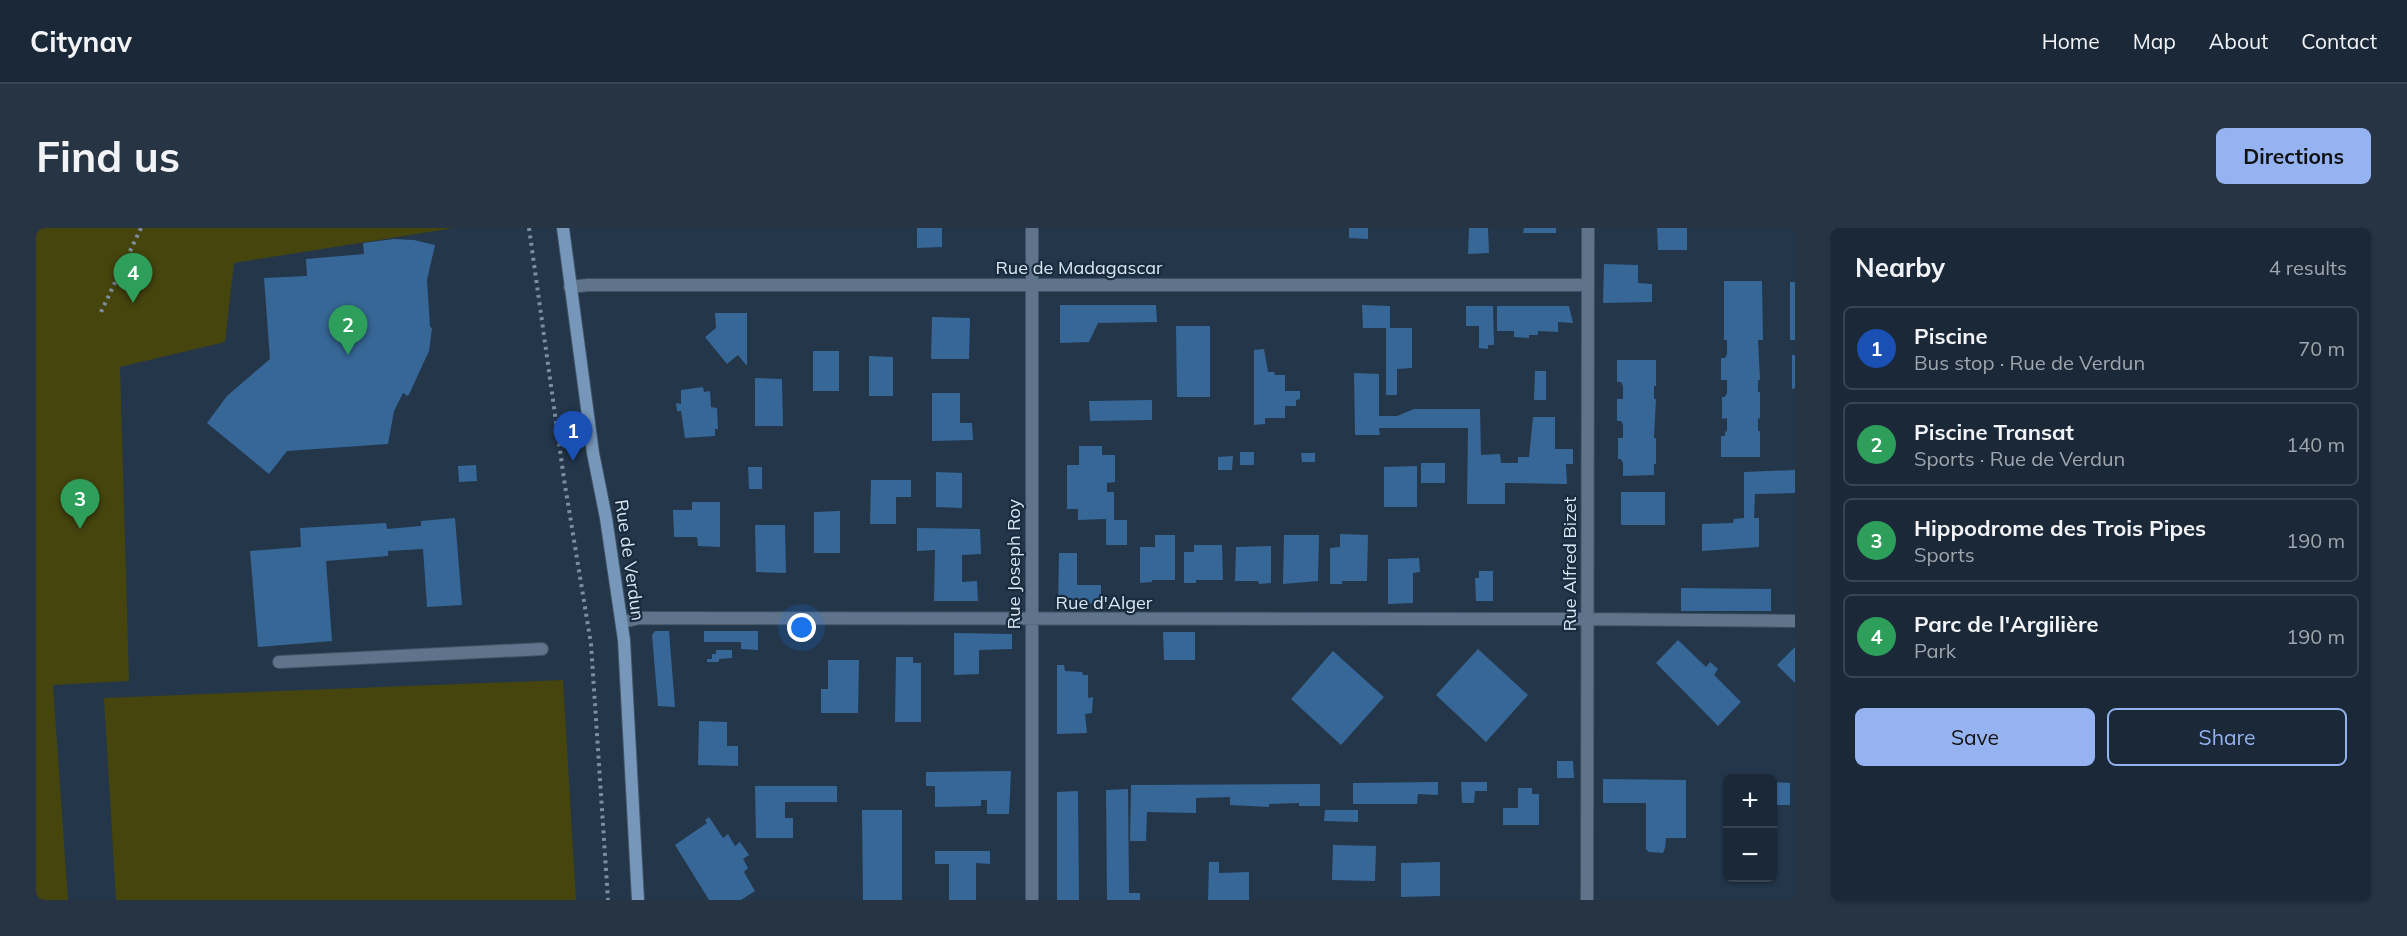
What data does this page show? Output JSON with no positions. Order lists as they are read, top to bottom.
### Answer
{
  "streets": {
    "street": [
      "Rue de Madagascar",
      "Rue de Verdun",
      "Rue Joseph Roy",
      "Rue Alfred Bizet",
      "Rue d'Alger"
    ]
  },
  "crossings": [
    ["Rue de Madagascar", "Rue de Verdun"],
    ["Rue de Madagascar", "Rue Joseph Roy"],
    ["Rue de Madagascar", "Rue Alfred Bizet"],
    ["Rue de Verdun", "Rue d'Alger"],
    ["Rue Joseph Roy", "Rue d'Alger"],
    ["Rue Alfred Bizet", "Rue d'Alger"]
  ],
  "page": {
    "header": "Citynav",
    "nav": [
      "Home",
      "Map",
      "About",
      "Contact"
    ],
    "buttons": [
      "Directions",
      ["Save", "Share"]
    ],
    "title": "Find us",
    "heading": ["Nearby", "4 results"],
    "pins": [
      "4",
      "2",
      "1",
      "3"
    ],
    "list": [
      {
        "mark": "1",
        "name": "Piscine",
        "note": "Bus stop · Rue de Verdun",
        "value": "70 m"
      },
      {
        "mark": "2",
        "name": "Piscine Transat",
        "note": "Sports · Rue de Verdun",
        "value": "140 m"
      },
      {
        "mark": "3",
        "name": "Hippodrome des Trois Pipes",
        "note": "Sports",
        "value": "190 m"
      },
      {
        "mark": "4",
        "name": "Parc de l'Argilière",
        "note": "Park",
        "value": "190 m"
      }
    ],
    "map_buttons": ["+", "−"]
  }
}
